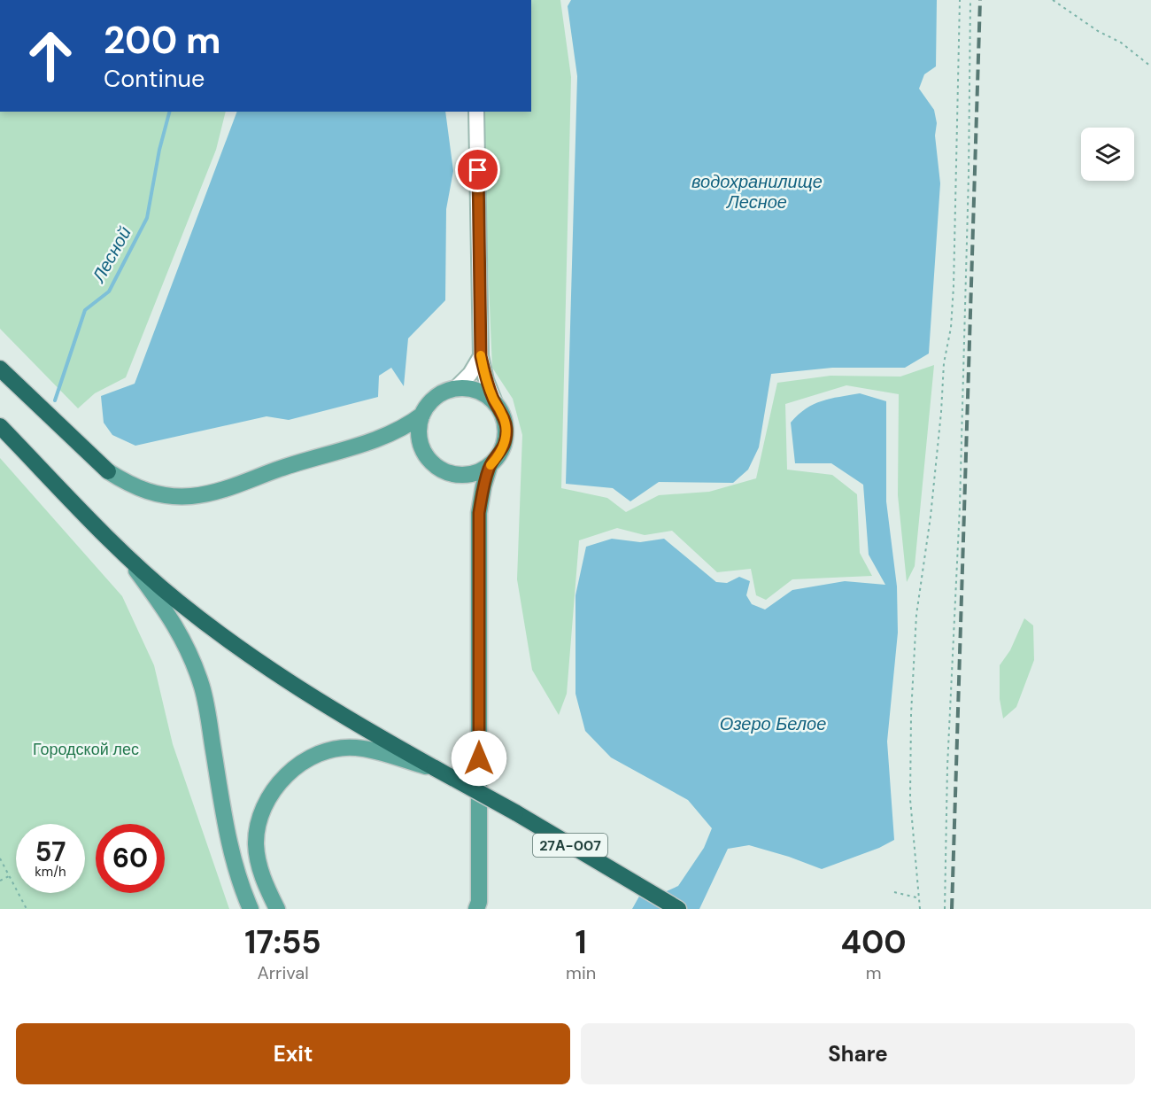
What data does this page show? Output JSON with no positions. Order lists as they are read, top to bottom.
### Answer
{
  "streets": {
    "highway": ["27А-007"]
  },
  "water": ["водохранилище Лесное", "Лесной", "Озеро Белое"],
  "parks": ["Городской лес"],
  "page": {
    "turn": ["200 m", "Continue"],
    "speed": "57 km/h",
    "limit": "60",
    "eta": [
      "17:55",
      "Arrival",
      "1",
      "min",
      "400",
      "m"
    ],
    "buttons": ["Exit", "Share"]
  }
}
